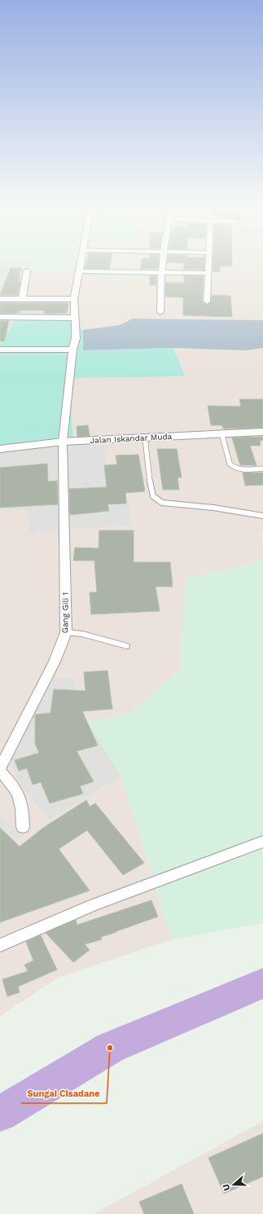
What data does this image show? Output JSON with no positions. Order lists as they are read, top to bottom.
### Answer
{
  "streets": {
    "street": ["Jalan Iskandar Muda", "Gang Gili 1"]
  },
  "crossings": [
    ["Jalan Iskandar Muda", "Gang Gili 1"]
  ],
  "places": ["Sungai Cisadane"],
  "north": "left"
}
